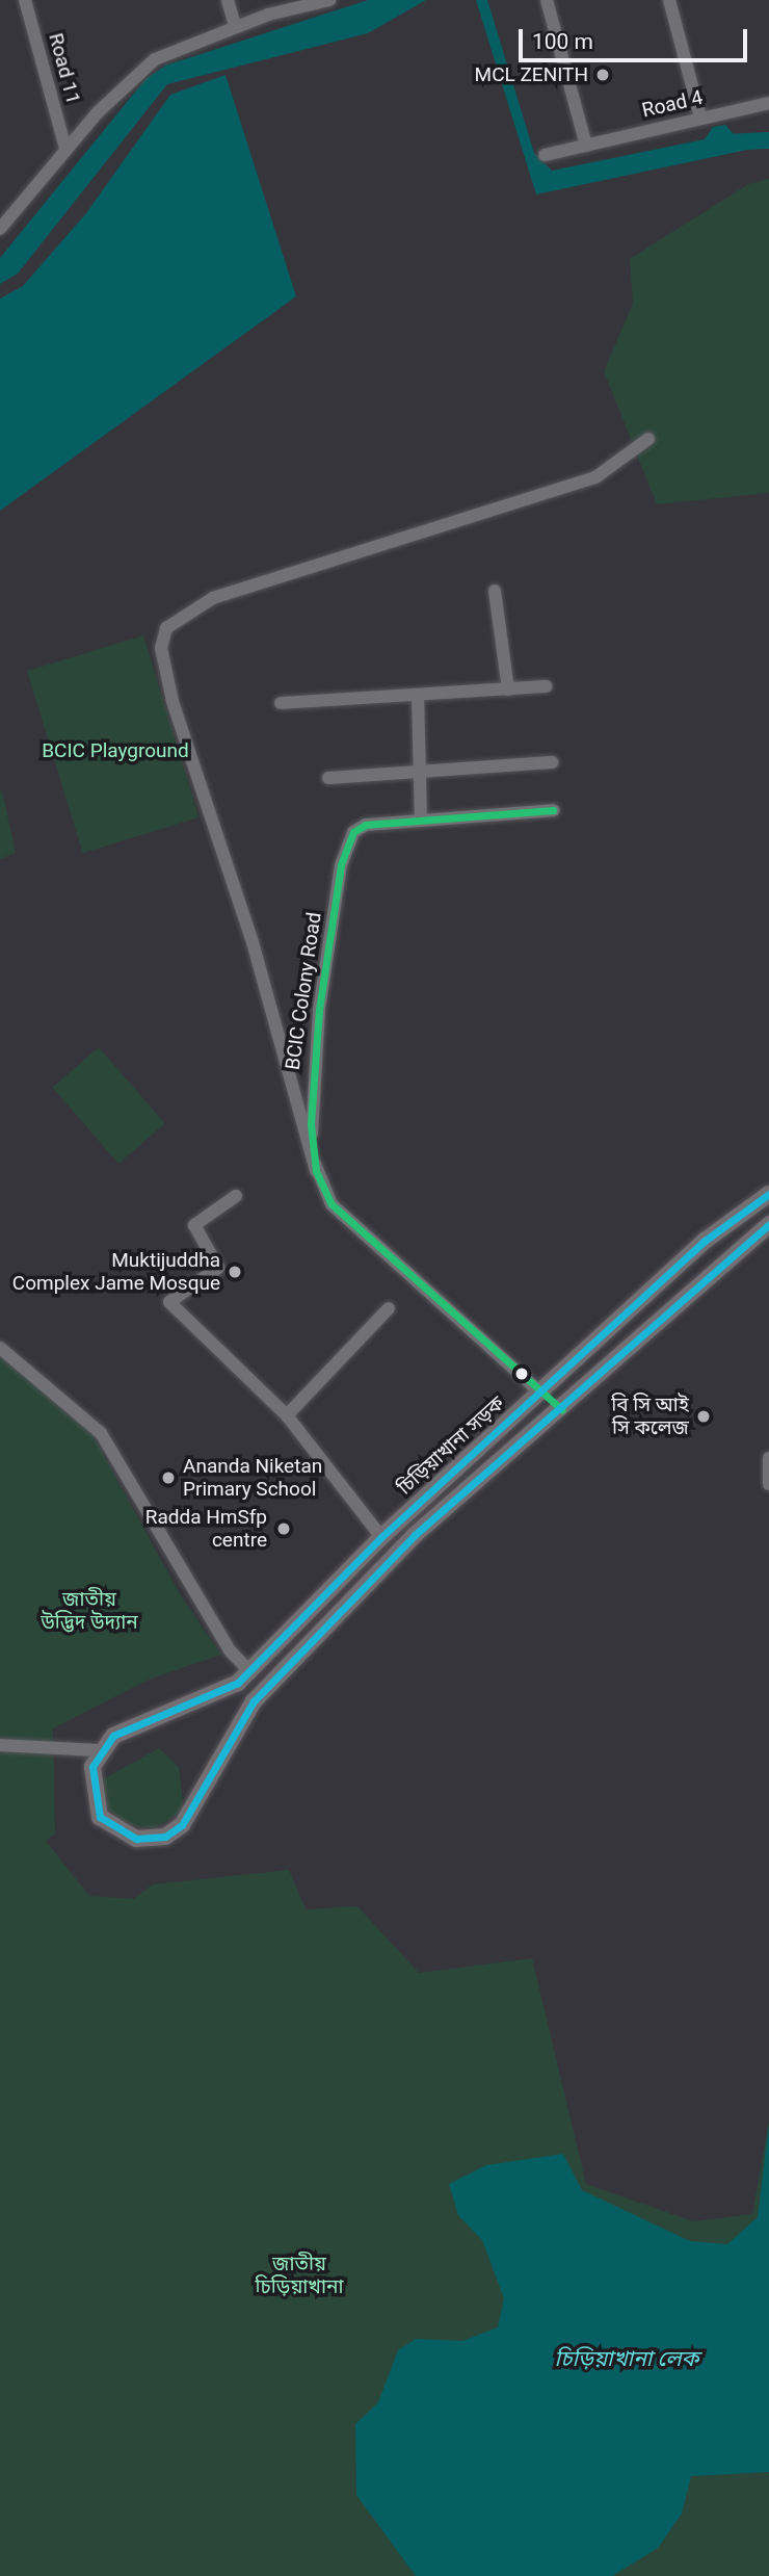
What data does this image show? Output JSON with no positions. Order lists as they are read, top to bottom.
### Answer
{
  "streets": {
    "main road": ["চিড়িয়াখানা সড়ক"],
    "street": ["Road 11", "Road 4", "BCIC Colony Road"]
  },
  "crossings": [
    ["BCIC Colony Road", "চিড়িয়াখানা সড়ক"]
  ],
  "water": ["চিড়িয়াখানা লেক"],
  "parks": ["BCIC Playground", "জাতীয় উদ্ভিদ উদ্যান", "জাতীয় চিড়িয়াখানা"],
  "places": [
    "MCL ZENITH",
    "Muktijuddha Complex Jame Mosque",
    "বি সি আই সি কলেজ",
    "Ananda Niketan Primary School",
    "Radda HmSfp centre"
  ],
  "scale_bar": "100 m"
}
